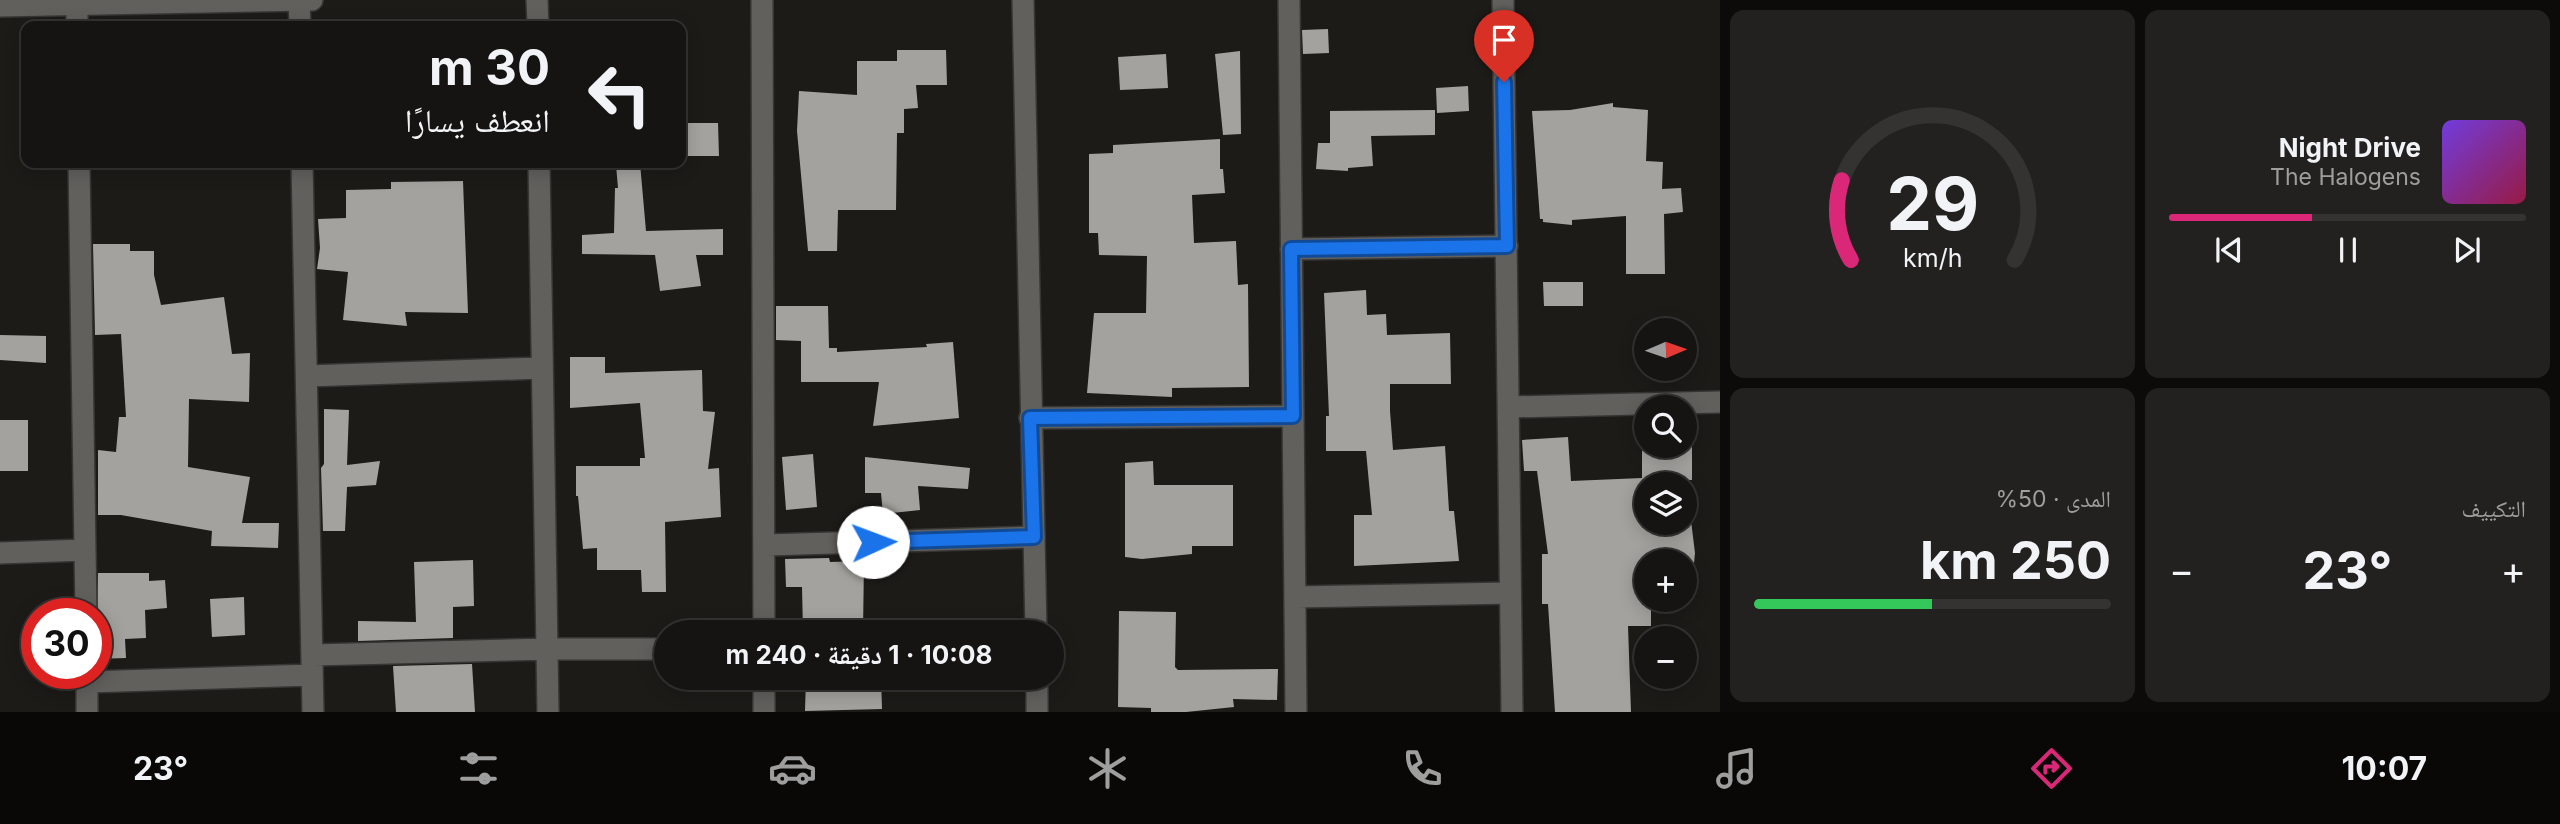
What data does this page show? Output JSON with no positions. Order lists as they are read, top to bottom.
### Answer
{
  "north": "right",
  "page": {
    "turn": ["30 m", "انعطف يسارًا"],
    "song": ["Night Drive", "The Halogens"],
    "map_buttons": ["+", "−"],
    "tile": [
      "التكييف",
      ["المدى · 50%", "250 km"]
    ],
    "heat": ["−", "23°", "+"],
    "limit": "30",
    "trip": "10:08 · 1 دقيقة · 240 m",
    "tabs": ["10:07", "23°"],
    "gauge": ["29", "km/h"]
  }
}
